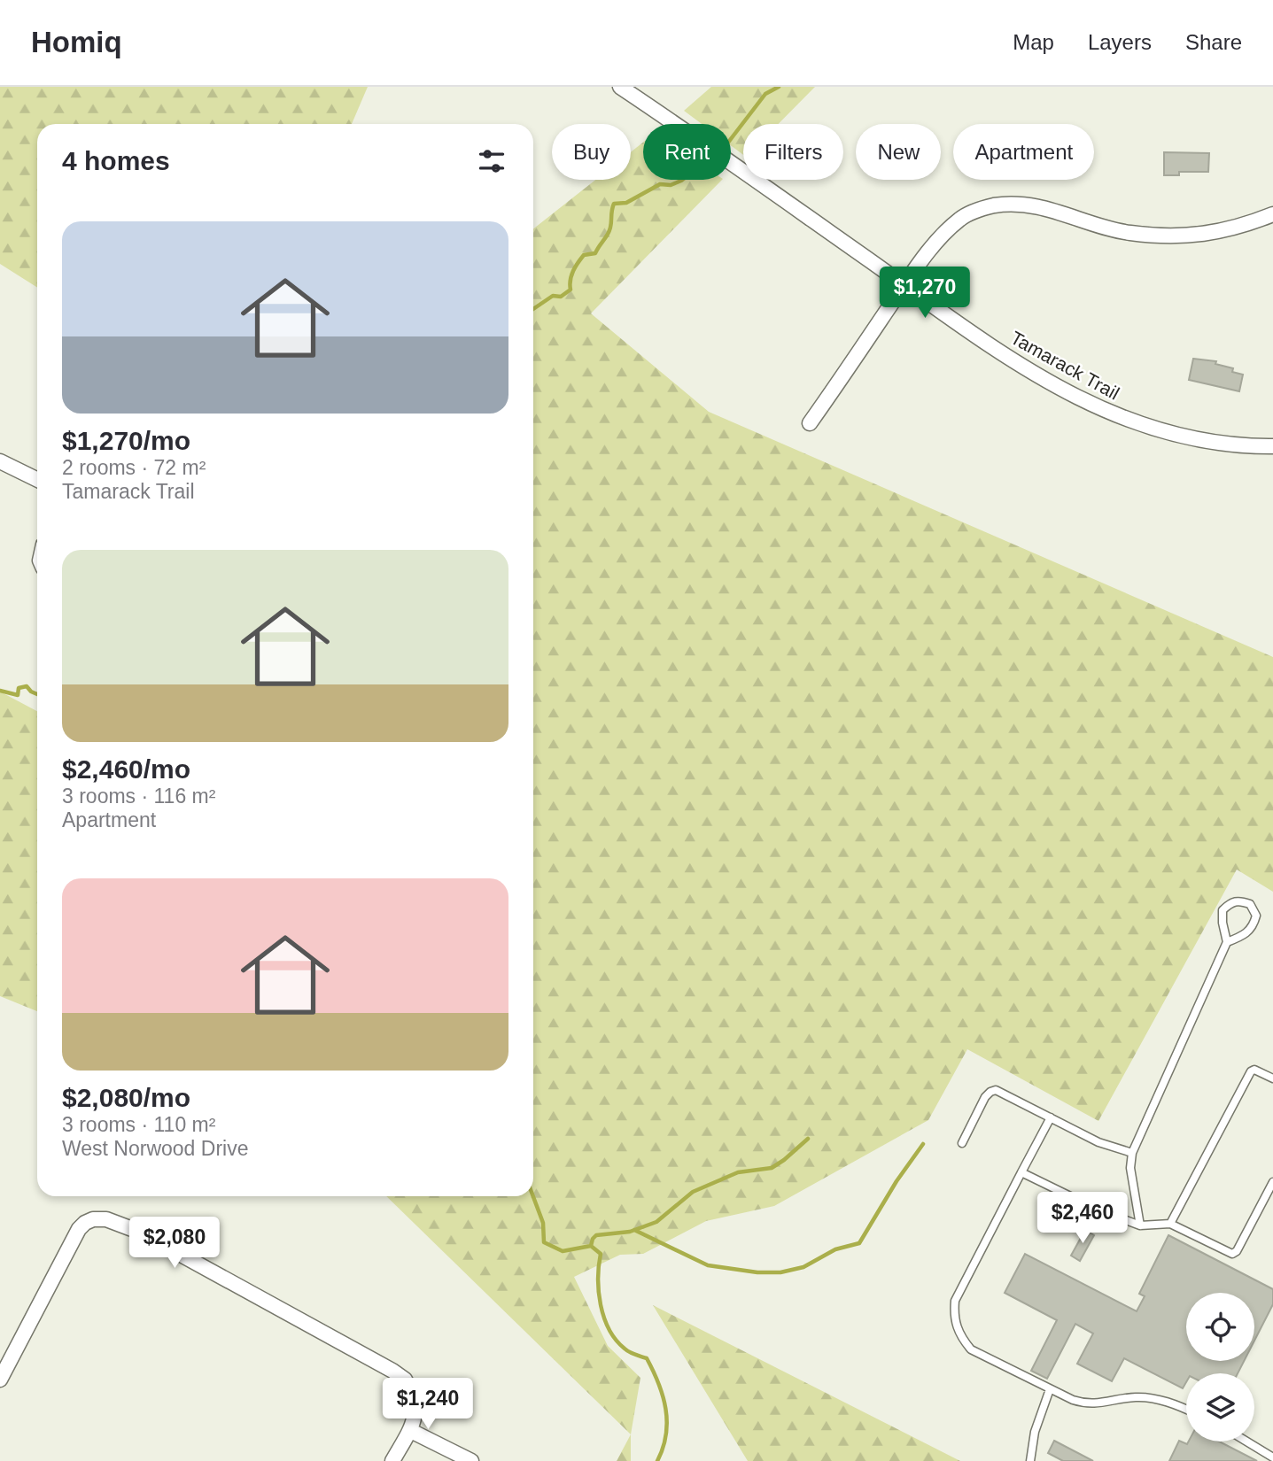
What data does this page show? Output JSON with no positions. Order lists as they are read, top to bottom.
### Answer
{
  "streets": {
    "street": ["Tamarack Trail"]
  },
  "page": {
    "header": "Homiq",
    "nav": ["Map", "Layers", "Share"],
    "chip": [
      "Buy",
      "Rent",
      "Filters",
      "New",
      "Apartment"
    ],
    "heading": "4 homes",
    "list": [
      {
        "name": "$1,270/mo",
        "note": "2 rooms · 72 m² · Tamarack Trail"
      },
      {
        "name": "$2,460/mo",
        "note": "3 rooms · 116 m² · Apartment"
      },
      {
        "name": "$2,080/mo",
        "note": "3 rooms · 110 m² · West Norwood Drive"
      }
    ],
    "price": [
      "$1,270",
      "$2,460",
      "$2,080",
      "$1,240"
    ]
  }
}
